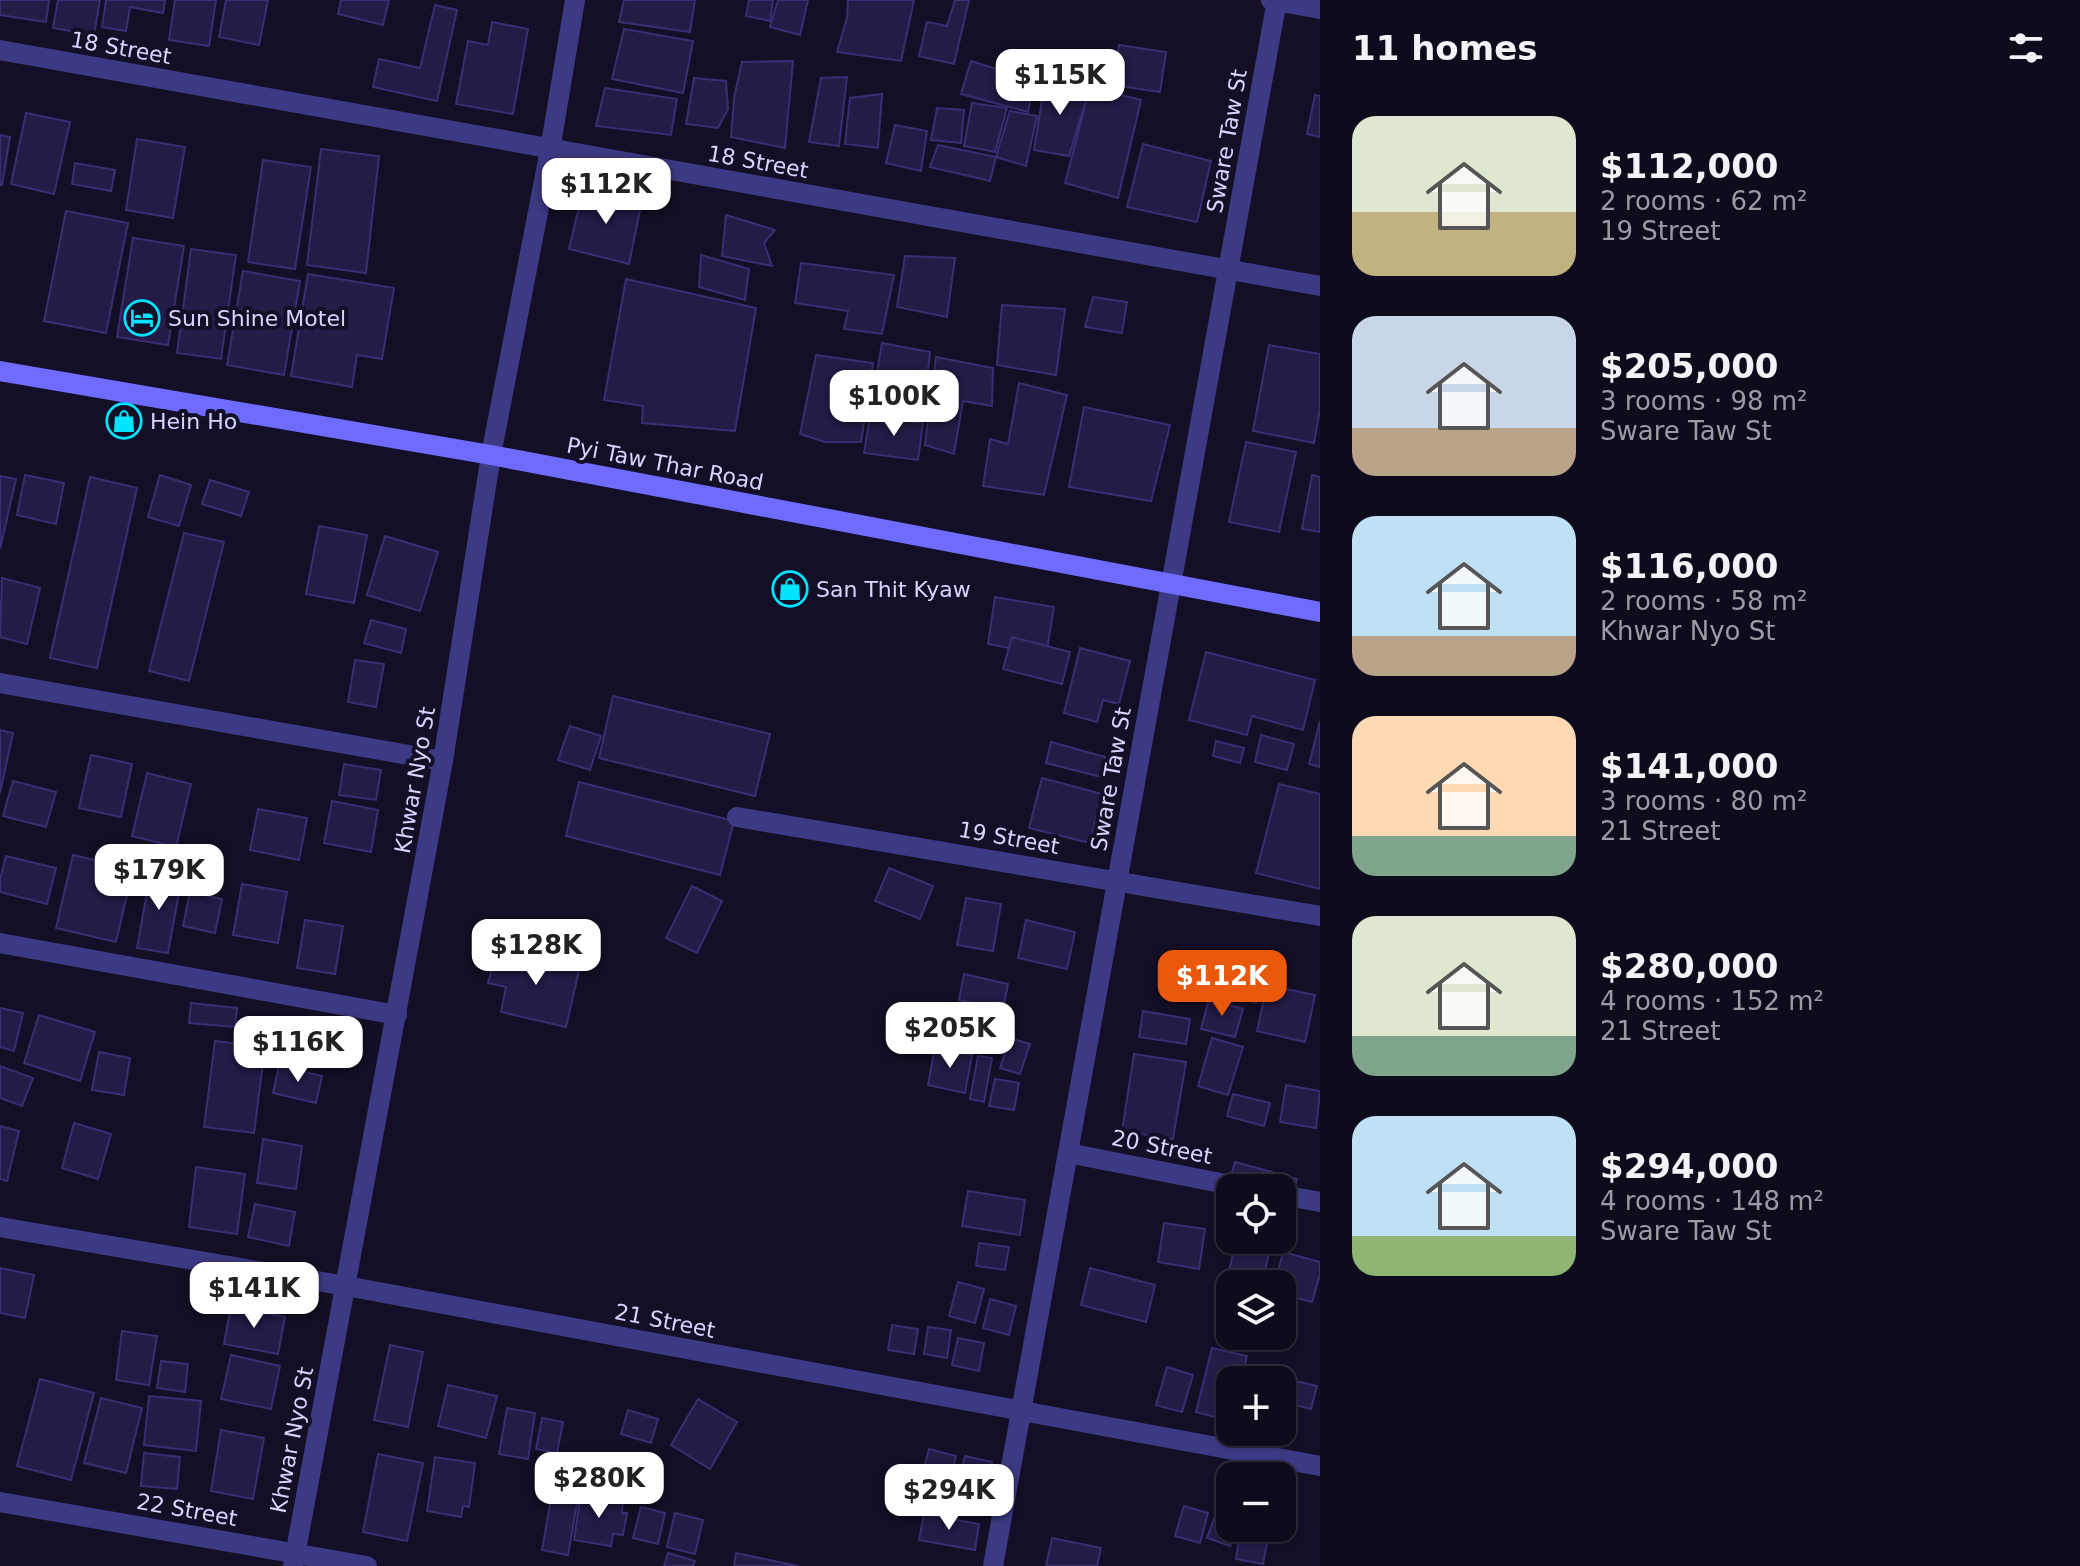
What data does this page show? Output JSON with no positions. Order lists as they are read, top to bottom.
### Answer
{
  "streets": {
    "street": [
      "18 Street",
      "Sware Taw St",
      "Pyi Taw Thar Road",
      "Khwar Nyo St",
      "19 Street",
      "20 Street",
      "21 Street",
      "22 Street"
    ]
  },
  "crossings": [
    ["18 Street", "Sware Taw St"],
    ["18 Street", "Khwar Nyo St"],
    ["Sware Taw St", "Pyi Taw Thar Road"],
    ["Sware Taw St", "19 Street"],
    ["Sware Taw St", "20 Street"],
    ["Sware Taw St", "21 Street"],
    ["Pyi Taw Thar Road", "Khwar Nyo St"],
    ["Khwar Nyo St", "21 Street"],
    ["Khwar Nyo St", "22 Street"]
  ],
  "places": {
    "hotel": ["Sun Shine Motel"],
    "shop": ["Hein Ho", "San Thit Kyaw"]
  },
  "page": {
    "heading": "11 homes",
    "price": [
      "$115K",
      "$112K",
      "$100K",
      "$179K",
      "$128K",
      "$112K",
      "$205K",
      "$116K",
      "$141K",
      "$280K",
      "$294K"
    ],
    "list": [
      {
        "name": "$112,000",
        "note": "2 rooms · 62 m² · 19 Street"
      },
      {
        "name": "$205,000",
        "note": "3 rooms · 98 m² · Sware Taw St"
      },
      {
        "name": "$116,000",
        "note": "2 rooms · 58 m² · Khwar Nyo St"
      },
      {
        "name": "$141,000",
        "note": "3 rooms · 80 m² · 21 Street"
      },
      {
        "name": "$280,000",
        "note": "4 rooms · 152 m² · 21 Street"
      },
      {
        "name": "$294,000",
        "note": "4 rooms · 148 m² · Sware Taw St"
      }
    ],
    "map_buttons": ["+", "−"]
  }
}
